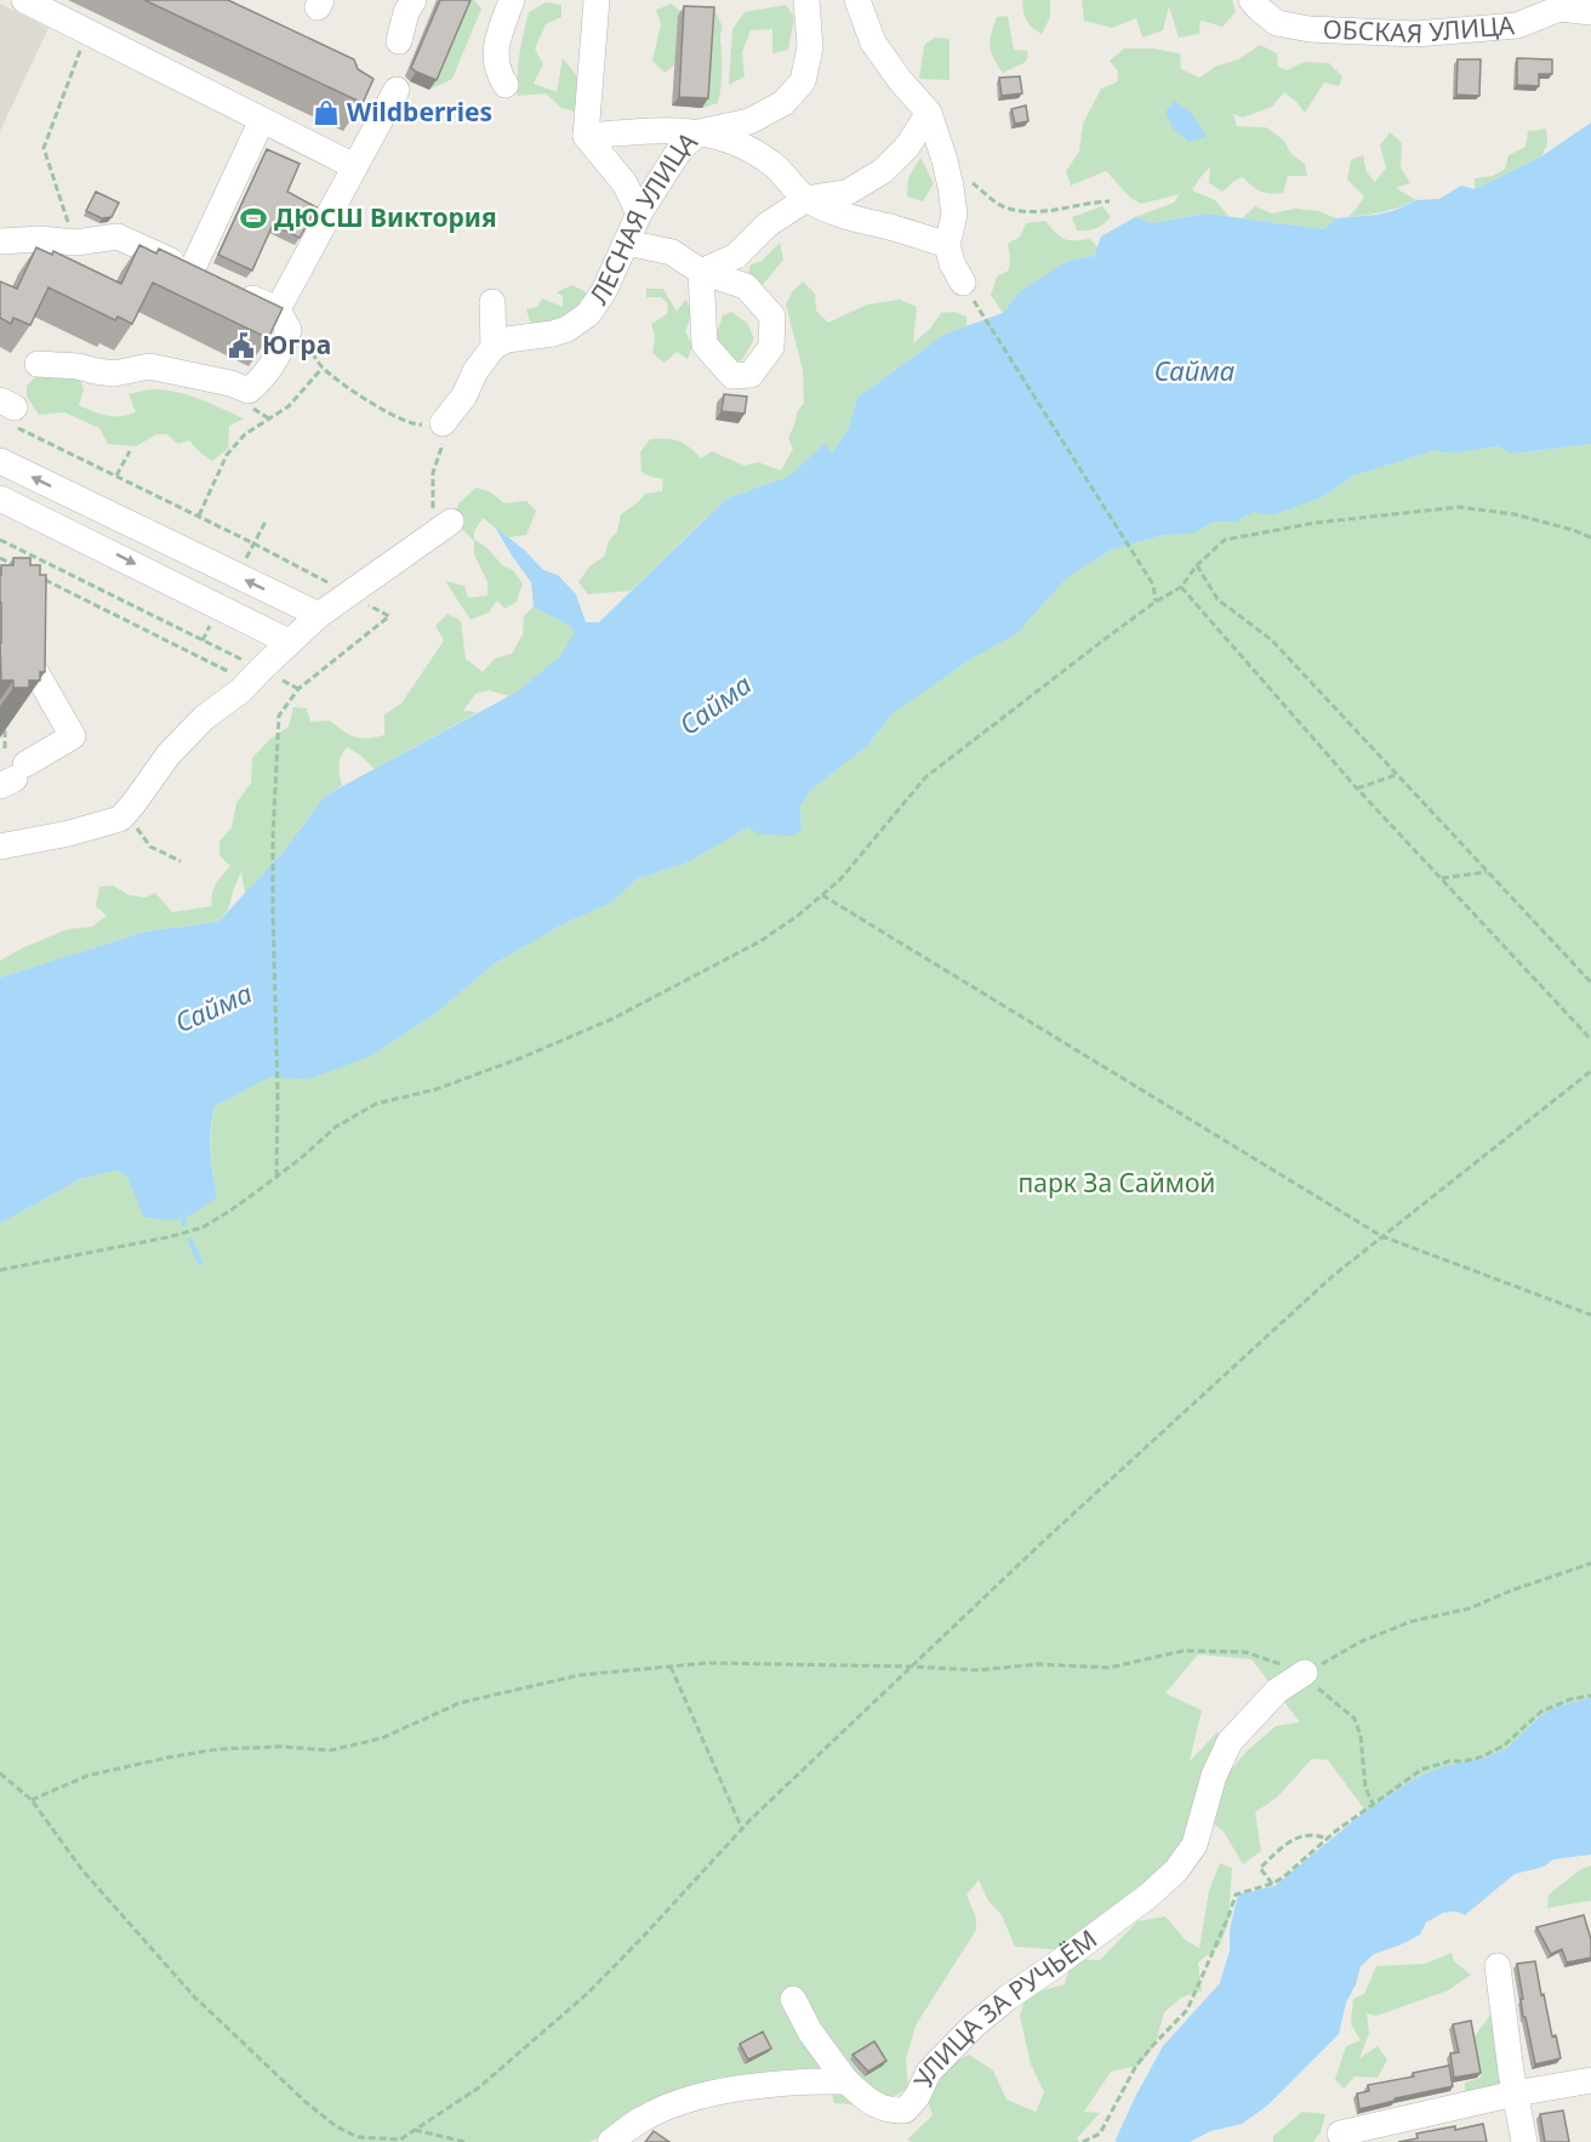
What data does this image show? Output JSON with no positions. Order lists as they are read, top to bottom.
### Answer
{
  "streets": {
    "street": ["ОБСКАЯ УЛИЦА", "ЛЕСНАЯ УЛИЦА", "УЛИЦА ЗА РУЧЬЁМ"]
  },
  "water": ["Сайма"],
  "parks": ["парк За Саймой"],
  "places": {
    "shop": ["Wildberries"],
    "sports": ["ДЮСШ Виктория"],
    "public building": ["Югра"]
  }
}
